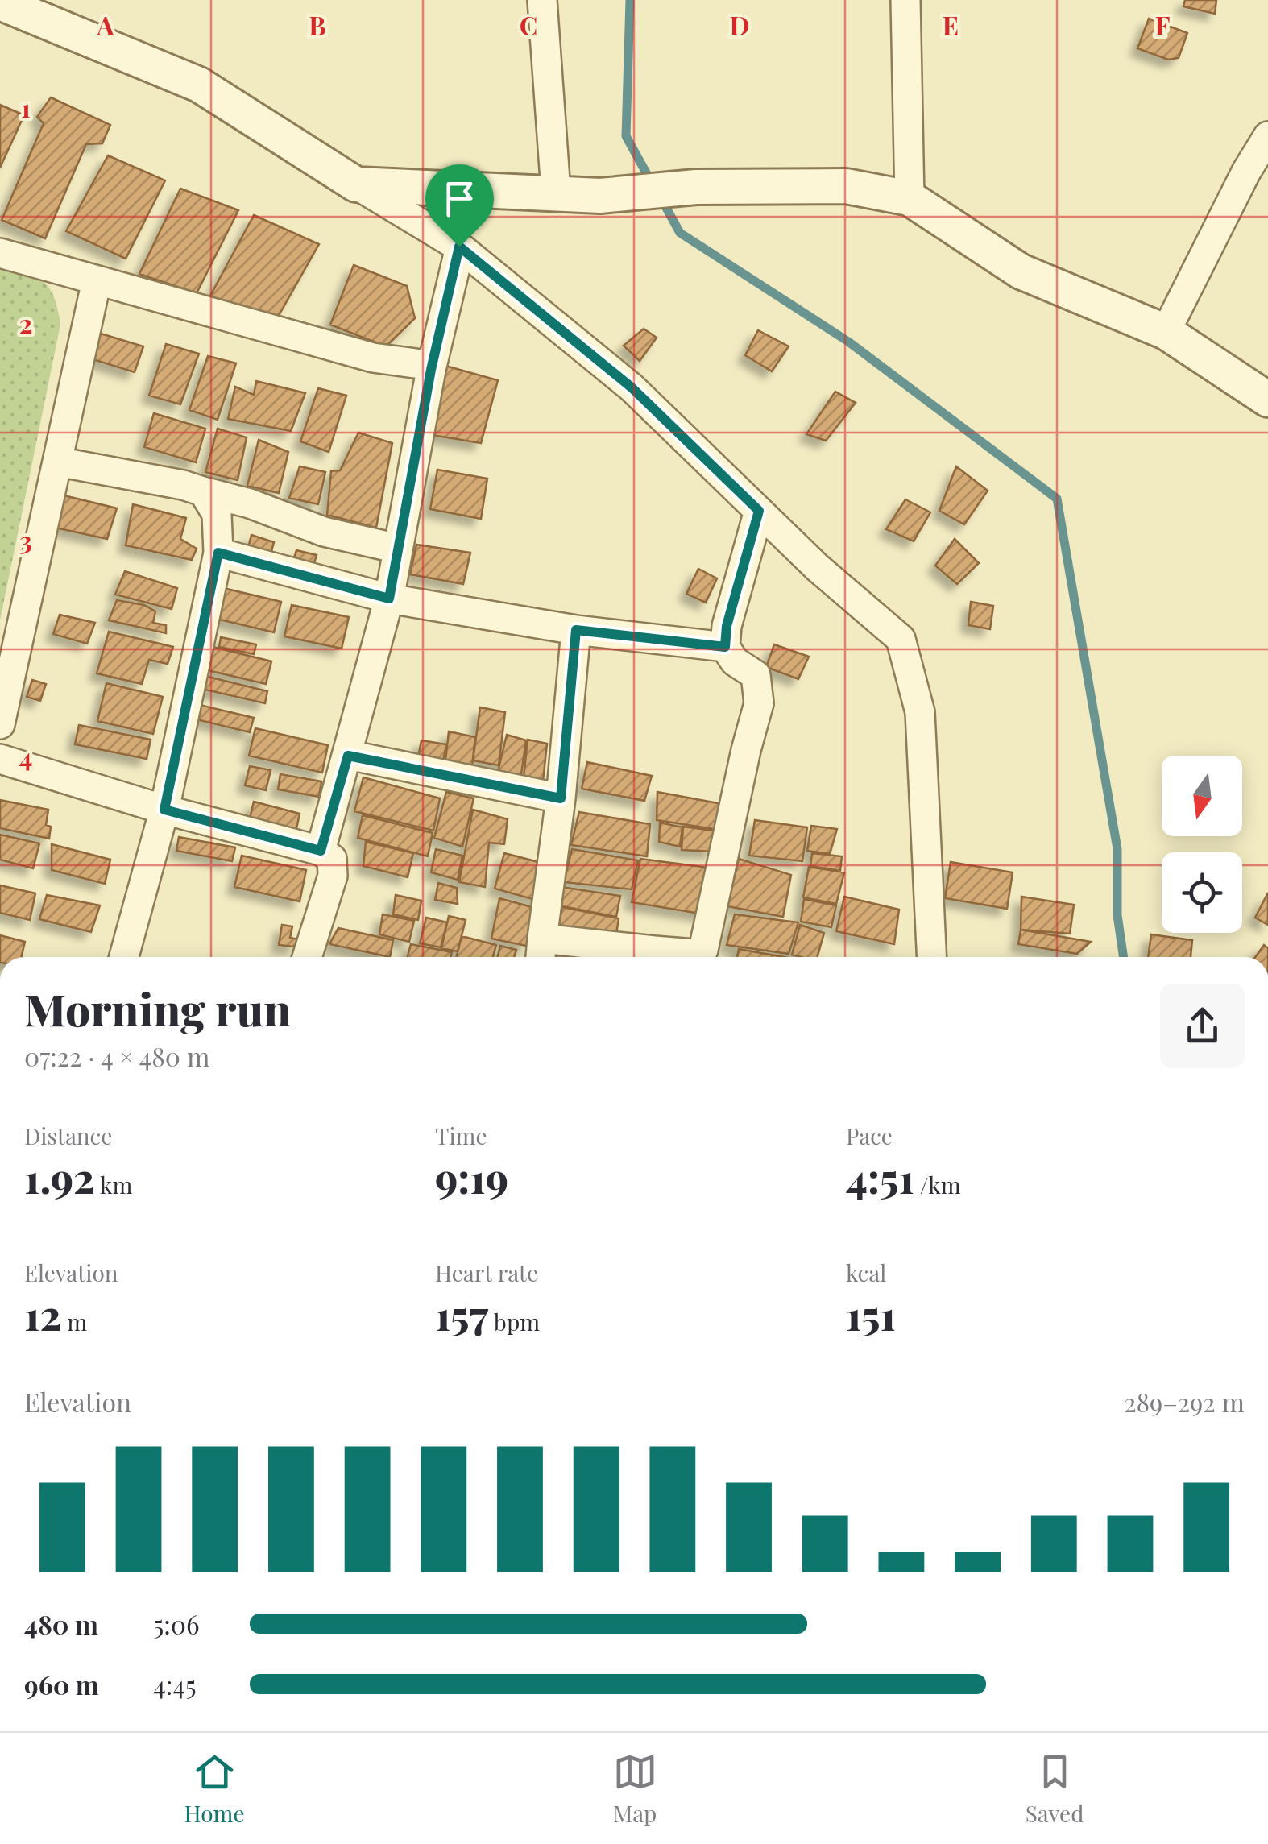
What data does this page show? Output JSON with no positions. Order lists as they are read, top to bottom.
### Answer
{
  "north": "bottom",
  "page": {
    "heading": ["Morning run", "07:22 · 4 × 480 m"],
    "stats": [
      ["Distance", "1.92 km"],
      ["Time", "9:19"],
      ["Pace", "4:51 /km"],
      ["Elevation", "12 m"],
      ["Heart rate", "157 bpm"],
      ["kcal", "151"]
    ],
    "chart": ["Elevation", "289–292 m"],
    "list": [
      {
        "name": "480 m",
        "note": "5:06"
      },
      {
        "name": "960 m",
        "note": "4:45"
      }
    ],
    "tabs": ["Home", "Map", "Saved"]
  },
  "grid": {
    "columns": [
      "A",
      "B",
      "C",
      "D",
      "E",
      "F"
    ],
    "rows": [
      "1",
      "2",
      "3",
      "4"
    ]
  }
}
